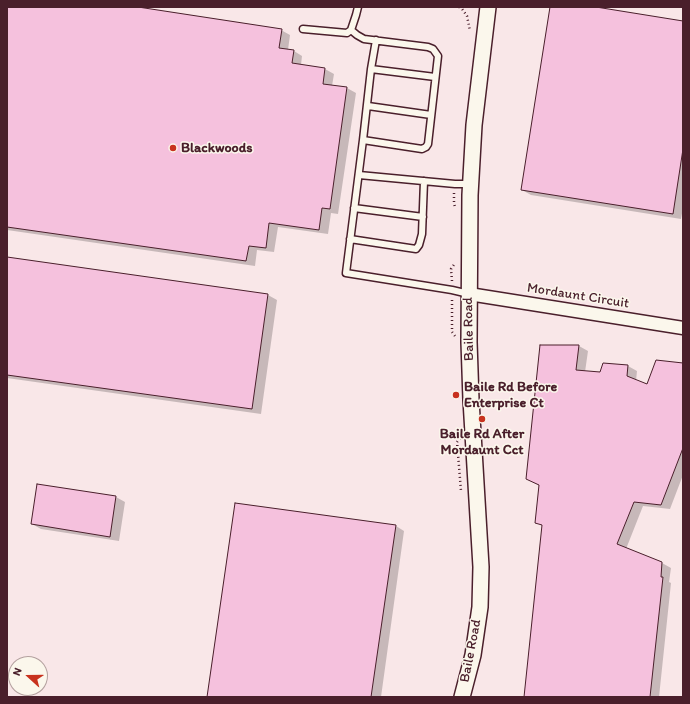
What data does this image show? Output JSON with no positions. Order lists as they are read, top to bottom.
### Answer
{
  "streets": {
    "street": ["Mordaunt Circuit", "Baile Road"]
  },
  "crossings": [
    ["Mordaunt Circuit", "Baile Road"]
  ],
  "places": ["Blackwoods", "Baile Rd Before Enterprise Ct", "Baile Rd After Mordaunt Cct"],
  "north": "left"
}
